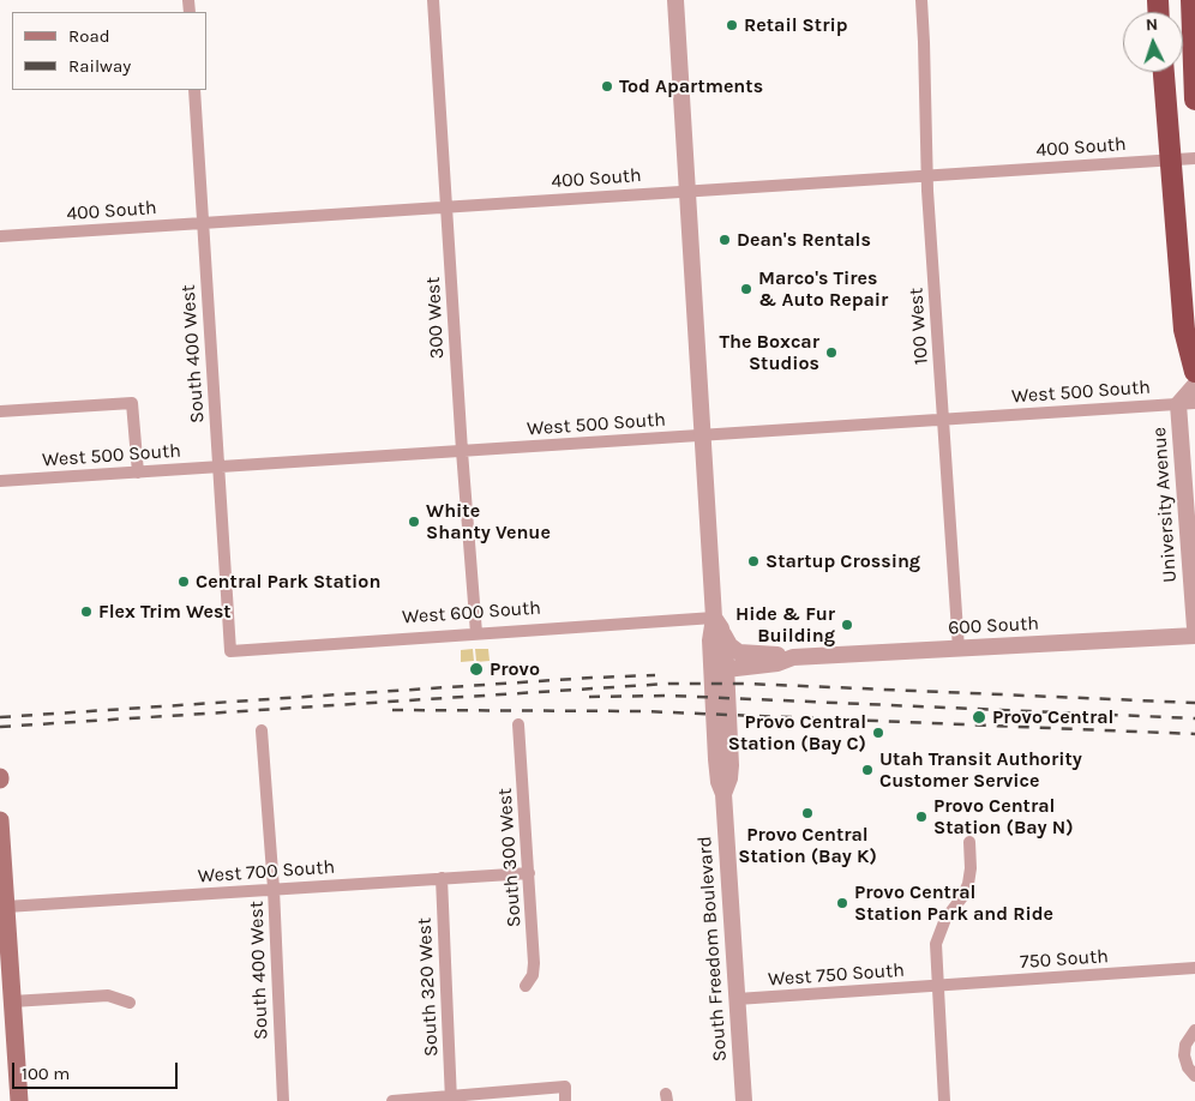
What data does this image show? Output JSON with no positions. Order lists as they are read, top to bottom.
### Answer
{
  "streets": {
    "street": [
      "400 South",
      "300 West",
      "100 West",
      "South 400 West",
      "West 500 South",
      "University Avenue",
      "West 600 South",
      "600 South",
      "South 300 West",
      "West 700 South",
      "South Freedom Boulevard",
      "750 South",
      "West 750 South",
      "South 320 West"
    ]
  },
  "crossings": [
    ["400 South", "300 West"],
    ["400 South", "100 West"],
    ["400 South", "South 400 West"],
    ["300 West", "West 500 South"],
    ["300 West", "West 600 South"],
    ["100 West", "West 500 South"],
    ["100 West", "600 South"],
    ["South 400 West", "West 500 South"],
    ["South 400 West", "West 600 South"],
    ["South 400 West", "West 700 South"],
    ["West 500 South", "University Avenue"],
    ["West 600 South", "South Freedom Boulevard"],
    ["South 300 West", "West 700 South"],
    ["West 700 South", "South 320 West"],
    ["South Freedom Boulevard", "West 750 South"],
    ["750 South", "West 750 South"]
  ],
  "places": [
    "Retail Strip",
    "Tod Apartments",
    "Dean's Rentals",
    "Marco's Tires & Auto Repair",
    "The Boxcar Studios",
    "White Shanty Venue",
    "Startup Crossing",
    "Central Park Station",
    "Flex Trim West",
    "Hide & Fur Building",
    "Provo",
    "Provo Central",
    "Provo Central Station (Bay C)",
    "Utah Transit Authority Customer Service",
    "Provo Central Station (Bay K)",
    "Provo Central Station (Bay N)",
    "Provo Central Station Park and Ride"
  ],
  "legend": ["Road", "Railway"],
  "scale_bar": "100 m",
  "north": "top"
}
